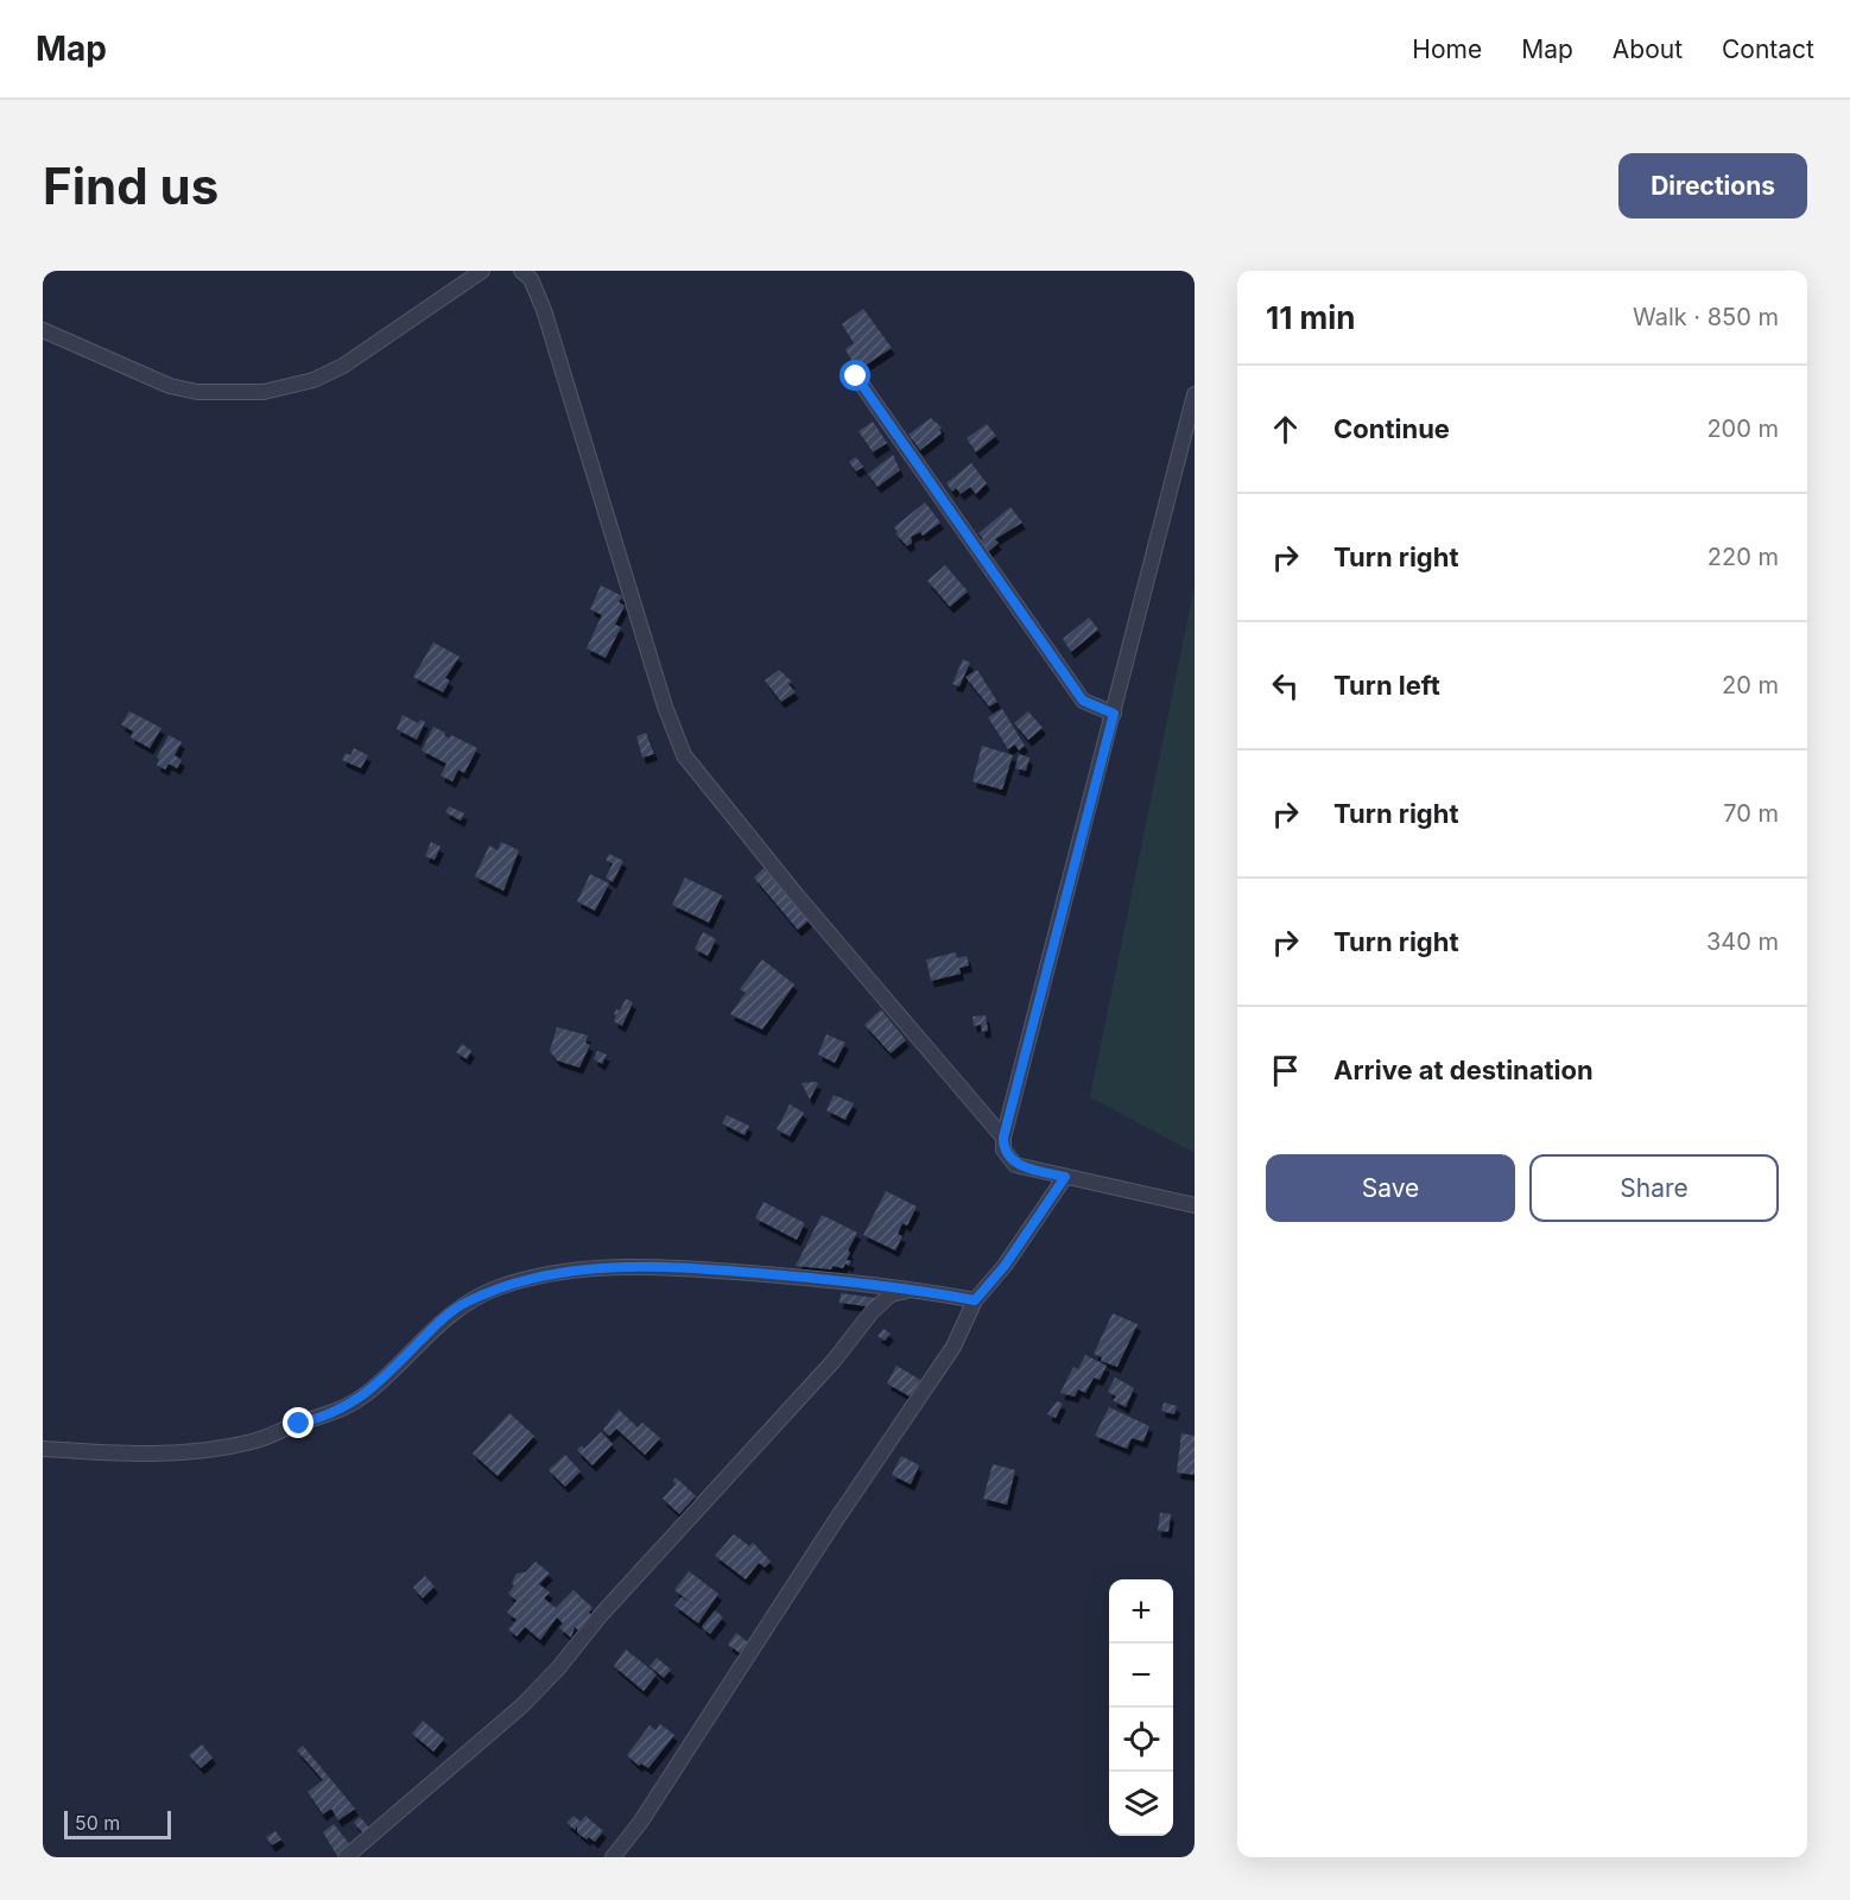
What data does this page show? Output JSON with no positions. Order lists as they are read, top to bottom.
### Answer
{
  "scale_bar": "50 m",
  "page": {
    "header": "Map",
    "nav": [
      "Home",
      "Map",
      "About",
      "Contact"
    ],
    "buttons": [
      "Directions",
      ["Save", "Share"]
    ],
    "title": "Find us",
    "heading": ["11 min", "Walk · 850 m"],
    "list": [
      ["Continue", "200 m"],
      ["Turn right", "220 m"],
      ["Turn left", "20 m"],
      ["Turn right", "70 m"],
      ["Turn right", "340 m"],
      "Arrive at destination"
    ],
    "map_buttons": ["+", "−"],
    "scale": "50 m"
  }
}
